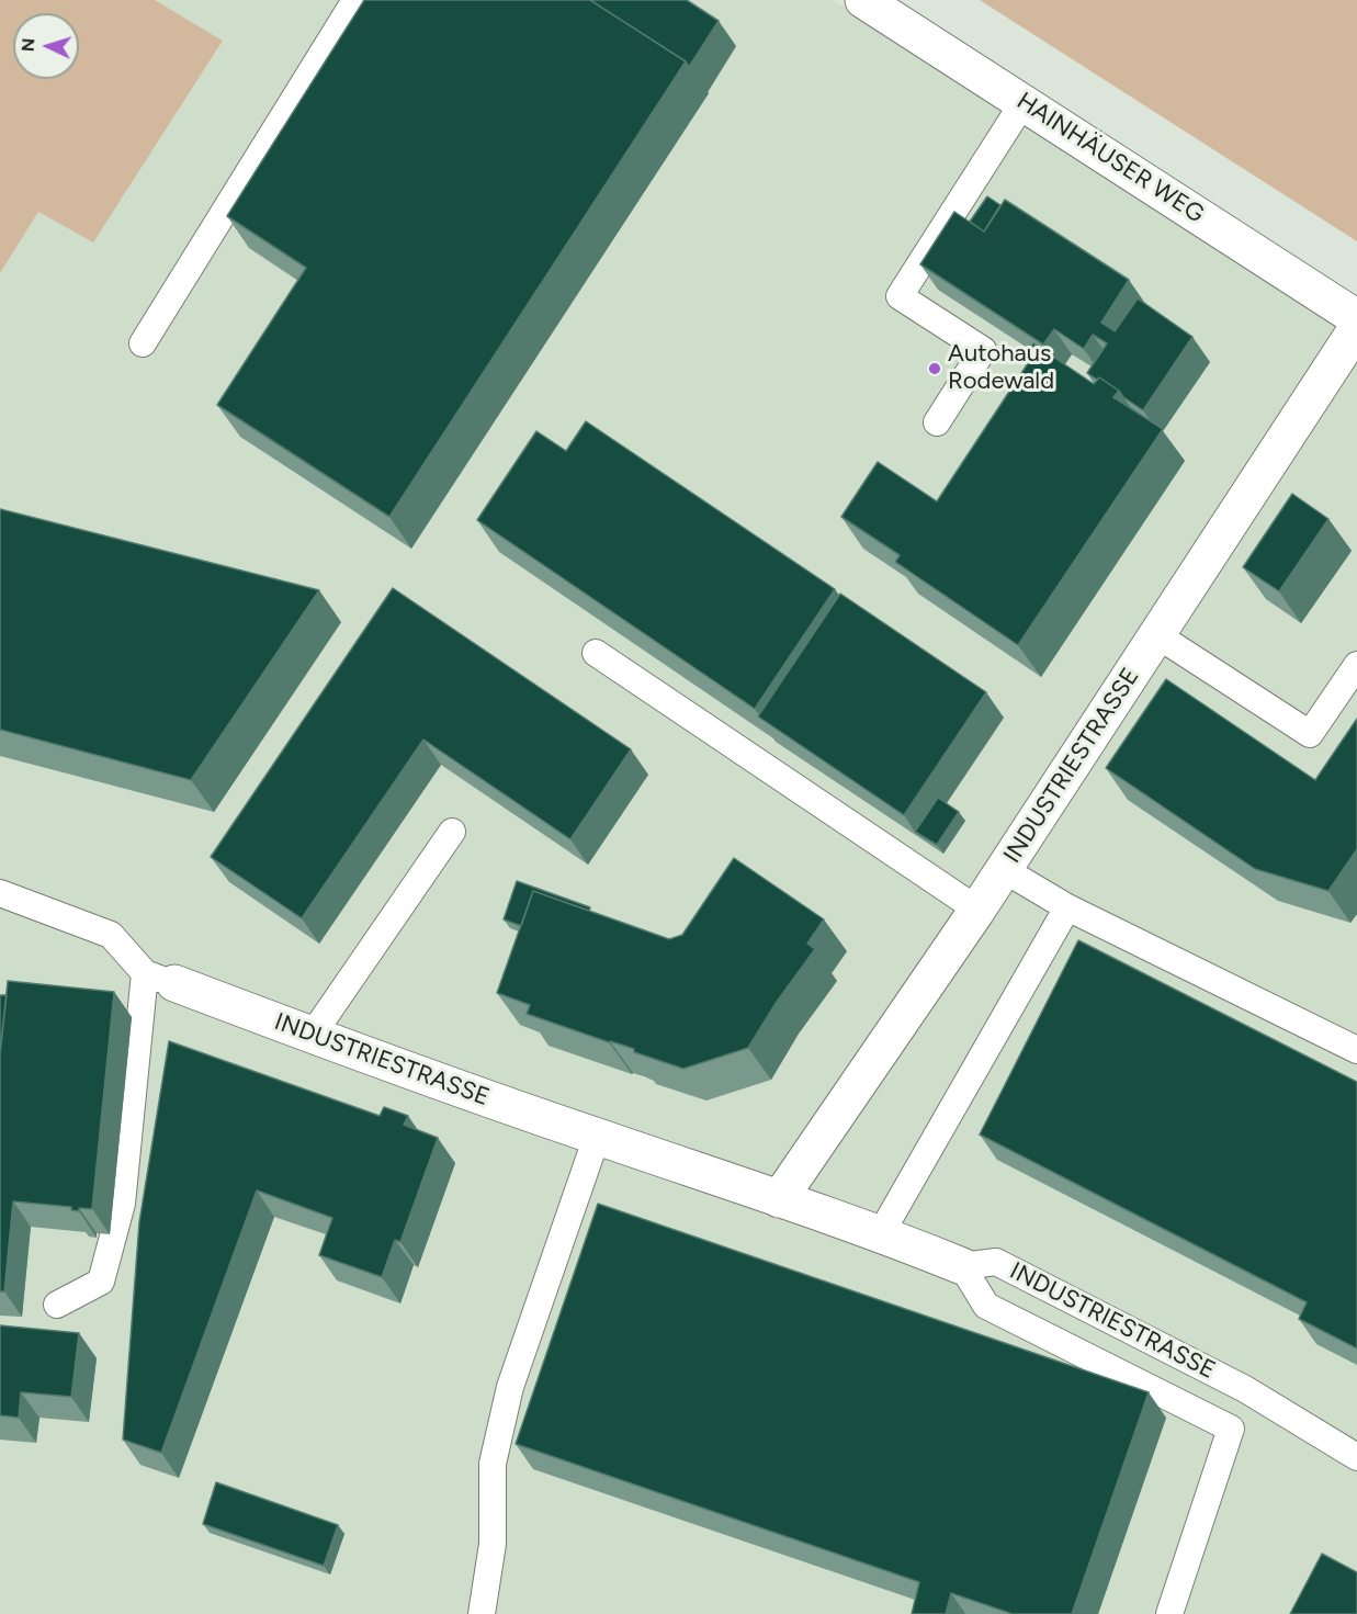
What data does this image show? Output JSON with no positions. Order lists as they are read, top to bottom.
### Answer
{
  "streets": {
    "street": ["HAINHÄUSER WEG", "INDUSTRIESTRASSE"]
  },
  "places": ["Autohaus Rodewald"],
  "north": "left"
}
